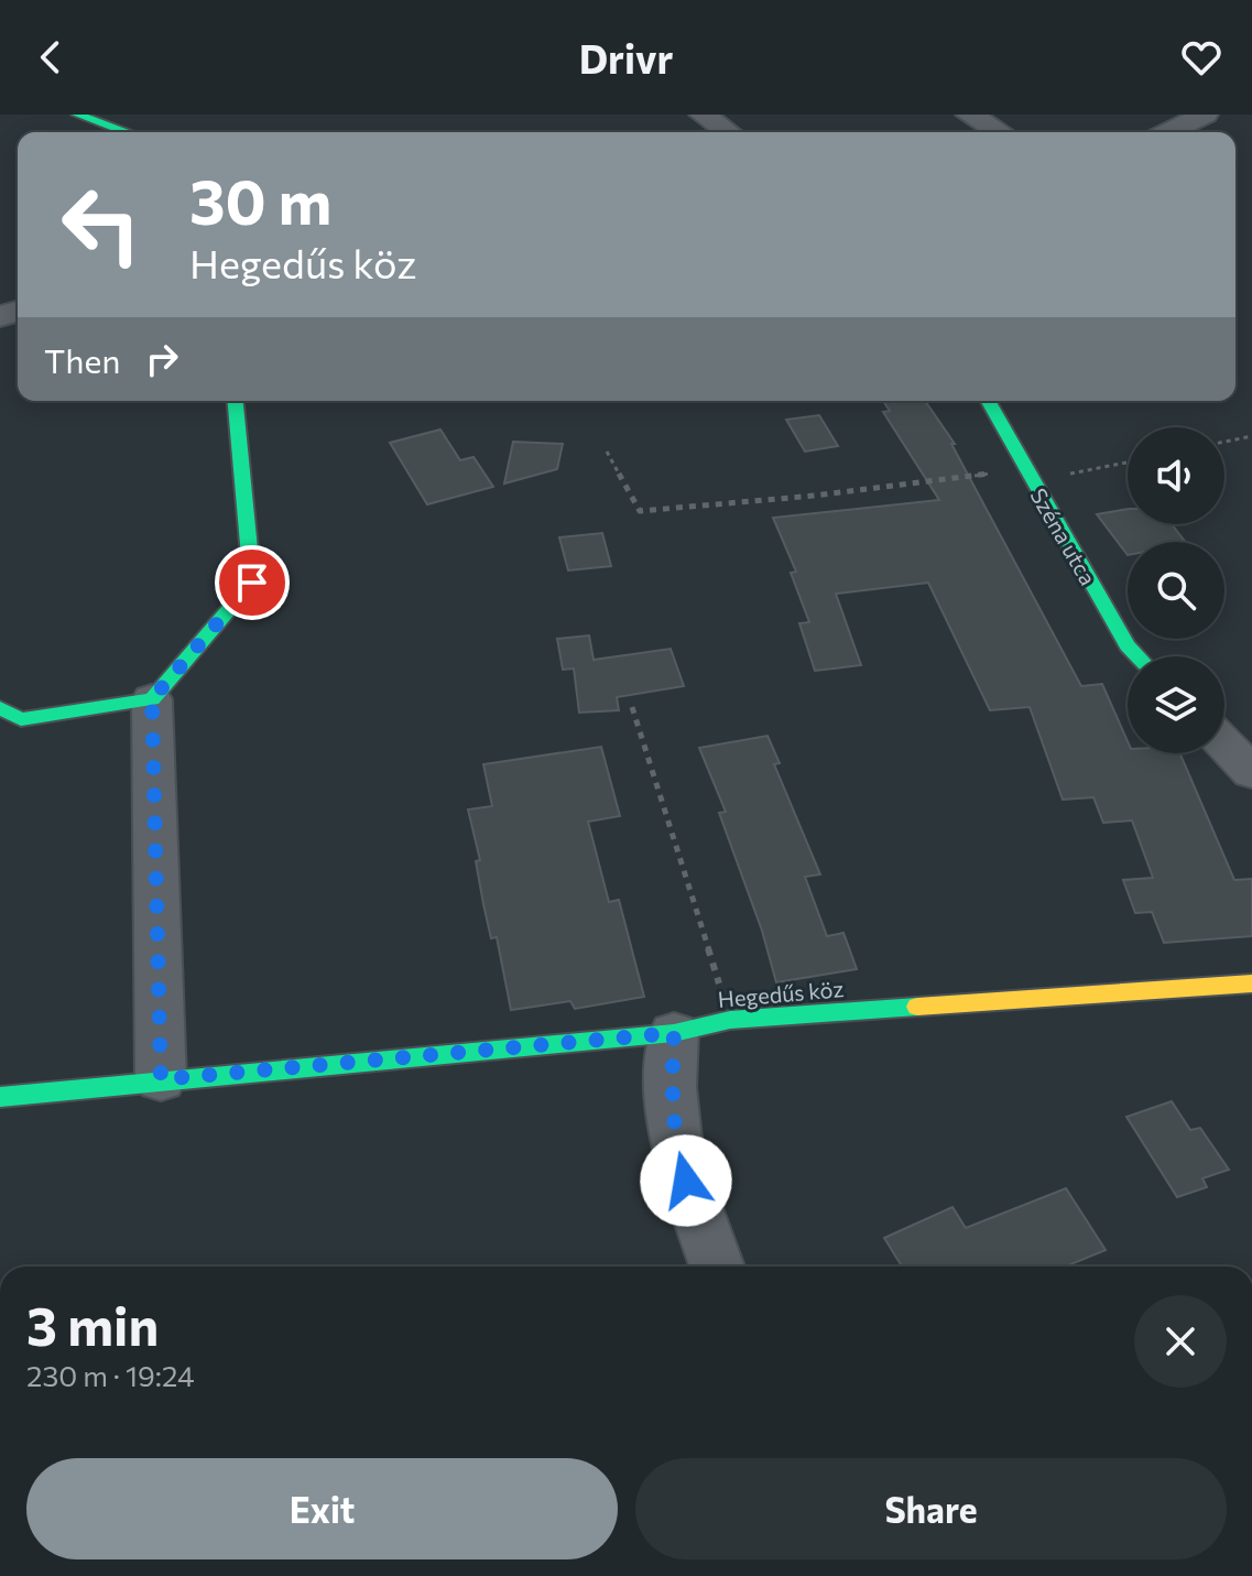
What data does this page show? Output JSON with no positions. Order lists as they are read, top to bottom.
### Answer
{
  "streets": {
    "street": ["Széna utca", "Hegedűs köz"]
  },
  "page": {
    "header": "Drivr",
    "turn": ["30 m", "Hegedűs köz"],
    "then": "Then",
    "heading": ["3 min", "230 m · 19:24"],
    "buttons": ["Exit", "Share"]
  }
}
